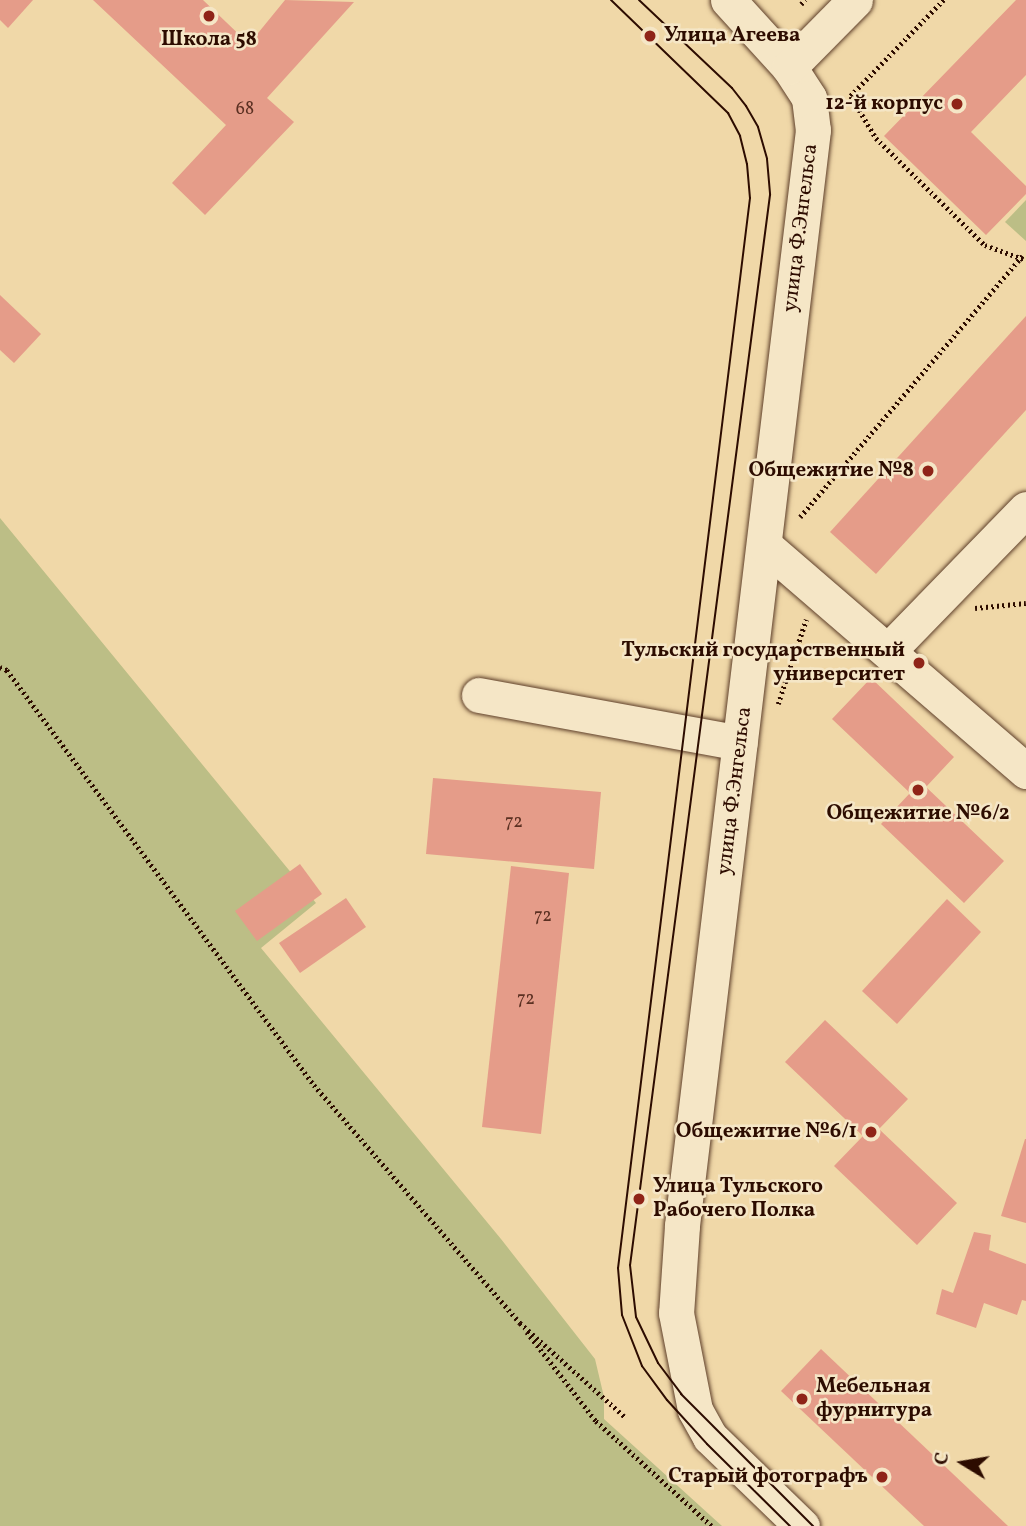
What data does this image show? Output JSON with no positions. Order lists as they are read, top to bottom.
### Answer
{
  "streets": {
    "street": ["улица Ф.Энгельса"]
  },
  "places": [
    "Школа 58",
    "Улица Агеева",
    "12-й корпус",
    "Общежитие №8",
    "Тульский государственный университет",
    "Общежитие №6/2",
    "Общежитие №6/1",
    "Улица Тульского Рабочего Полка",
    "Мебельная фурнитура",
    "Старый фотографъ"
  ],
  "house_numbers": [
    "68",
    "72",
    "72",
    "72"
  ],
  "north": "left"
}
